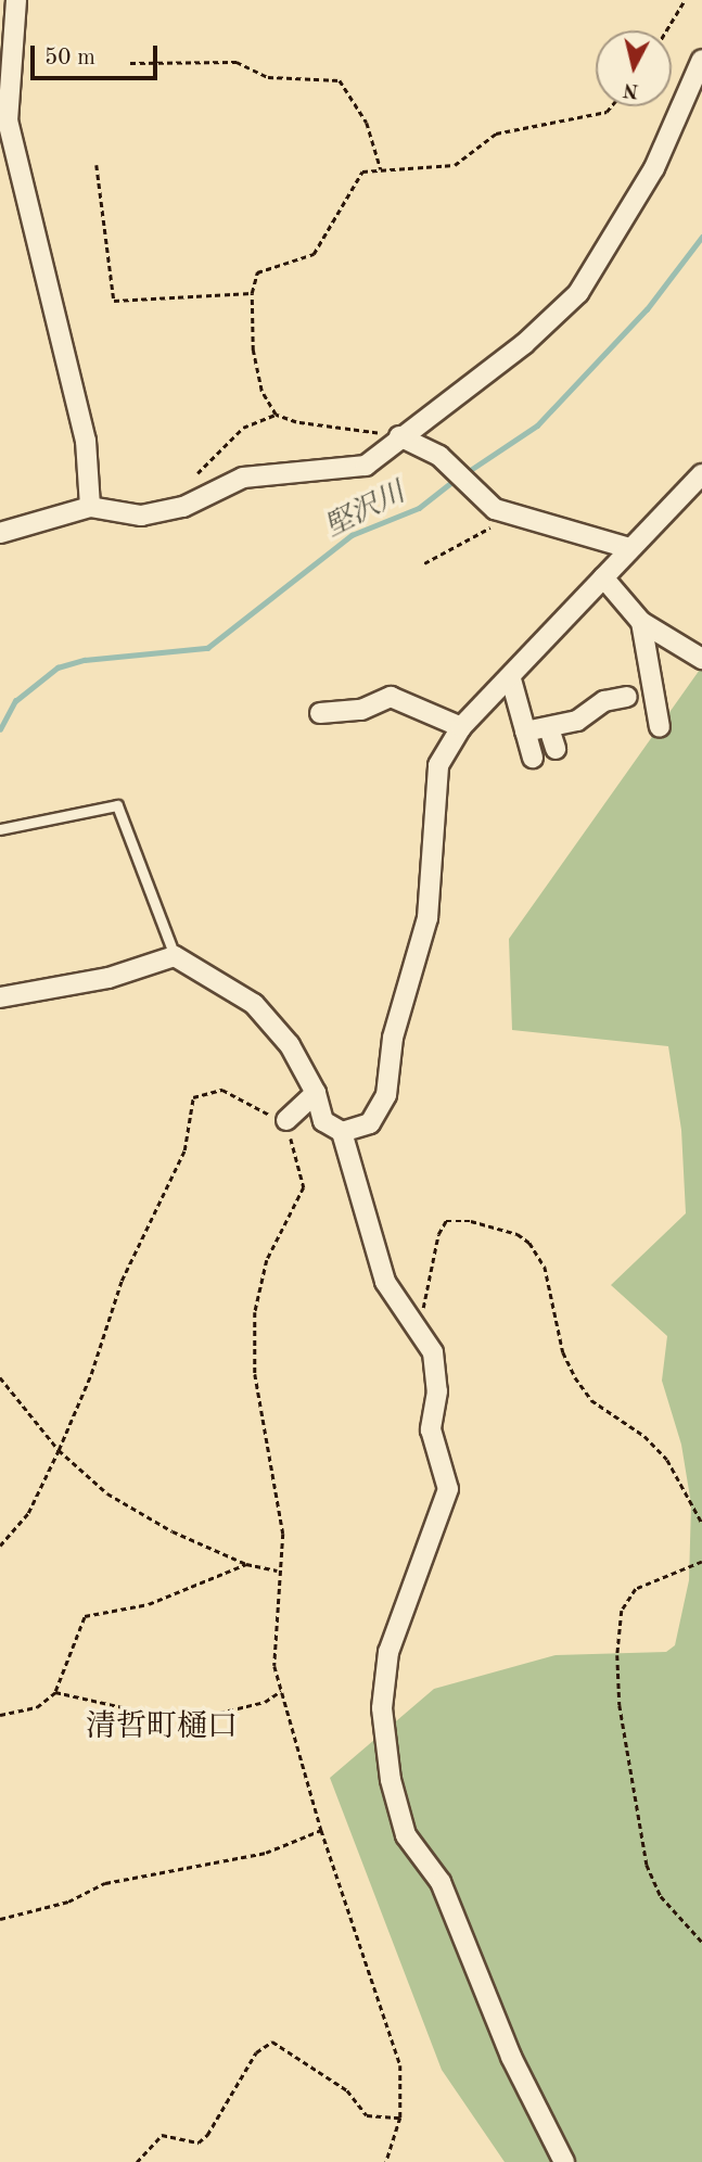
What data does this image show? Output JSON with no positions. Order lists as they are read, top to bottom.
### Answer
{
  "districts": ["清哲町樋口"],
  "water": ["堅沢川"],
  "scale_bar": "50 m",
  "north": "bottom"
}
